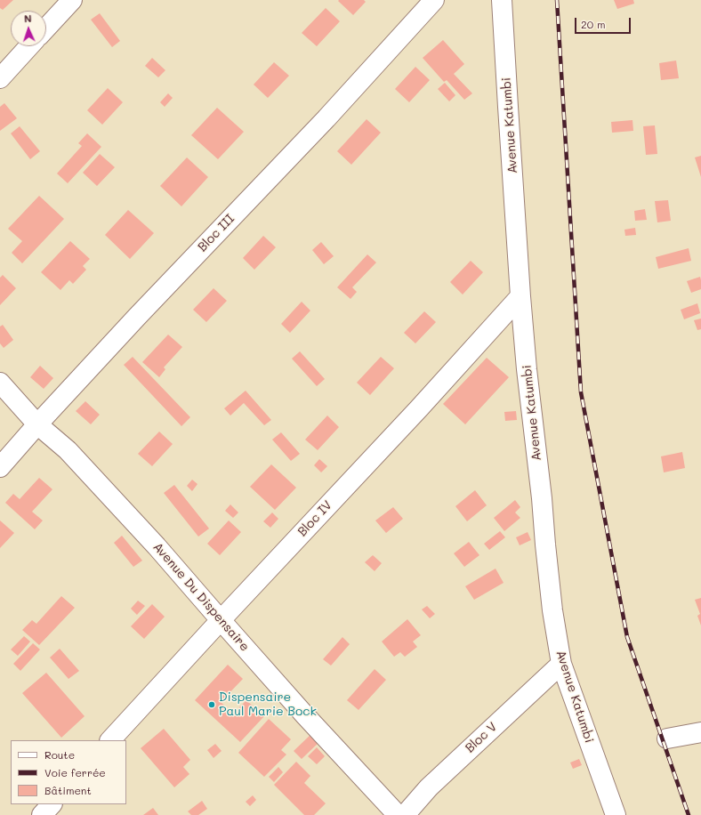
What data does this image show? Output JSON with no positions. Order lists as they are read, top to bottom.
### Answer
{
  "streets": {
    "street": [
      "Avenue Katumbi",
      "Bloc III",
      "Bloc IV",
      "Avenue Du Dispensaire",
      "Bloc V"
    ]
  },
  "crossings": [
    ["Avenue Katumbi", "Bloc IV"],
    ["Avenue Katumbi", "Bloc V"],
    ["Bloc III", "Avenue Du Dispensaire"],
    ["Bloc IV", "Avenue Du Dispensaire"]
  ],
  "places": ["Dispensaire Paul Marie Bock"],
  "legend": ["Route", "Voie ferrée", "Bâtiment"],
  "scale_bar": "20 m",
  "north": "top"
}
